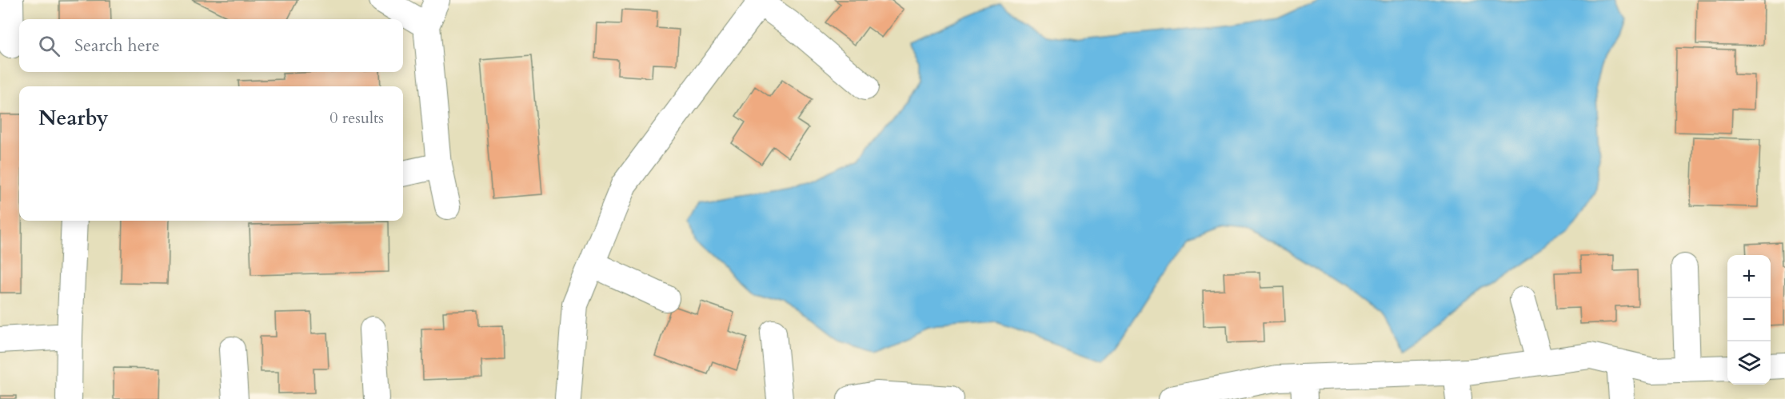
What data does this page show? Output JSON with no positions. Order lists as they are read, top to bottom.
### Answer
{
  "page": {
    "search": "Search here",
    "heading": ["Nearby", "0 results"],
    "map_buttons": ["+", "−"]
  }
}
